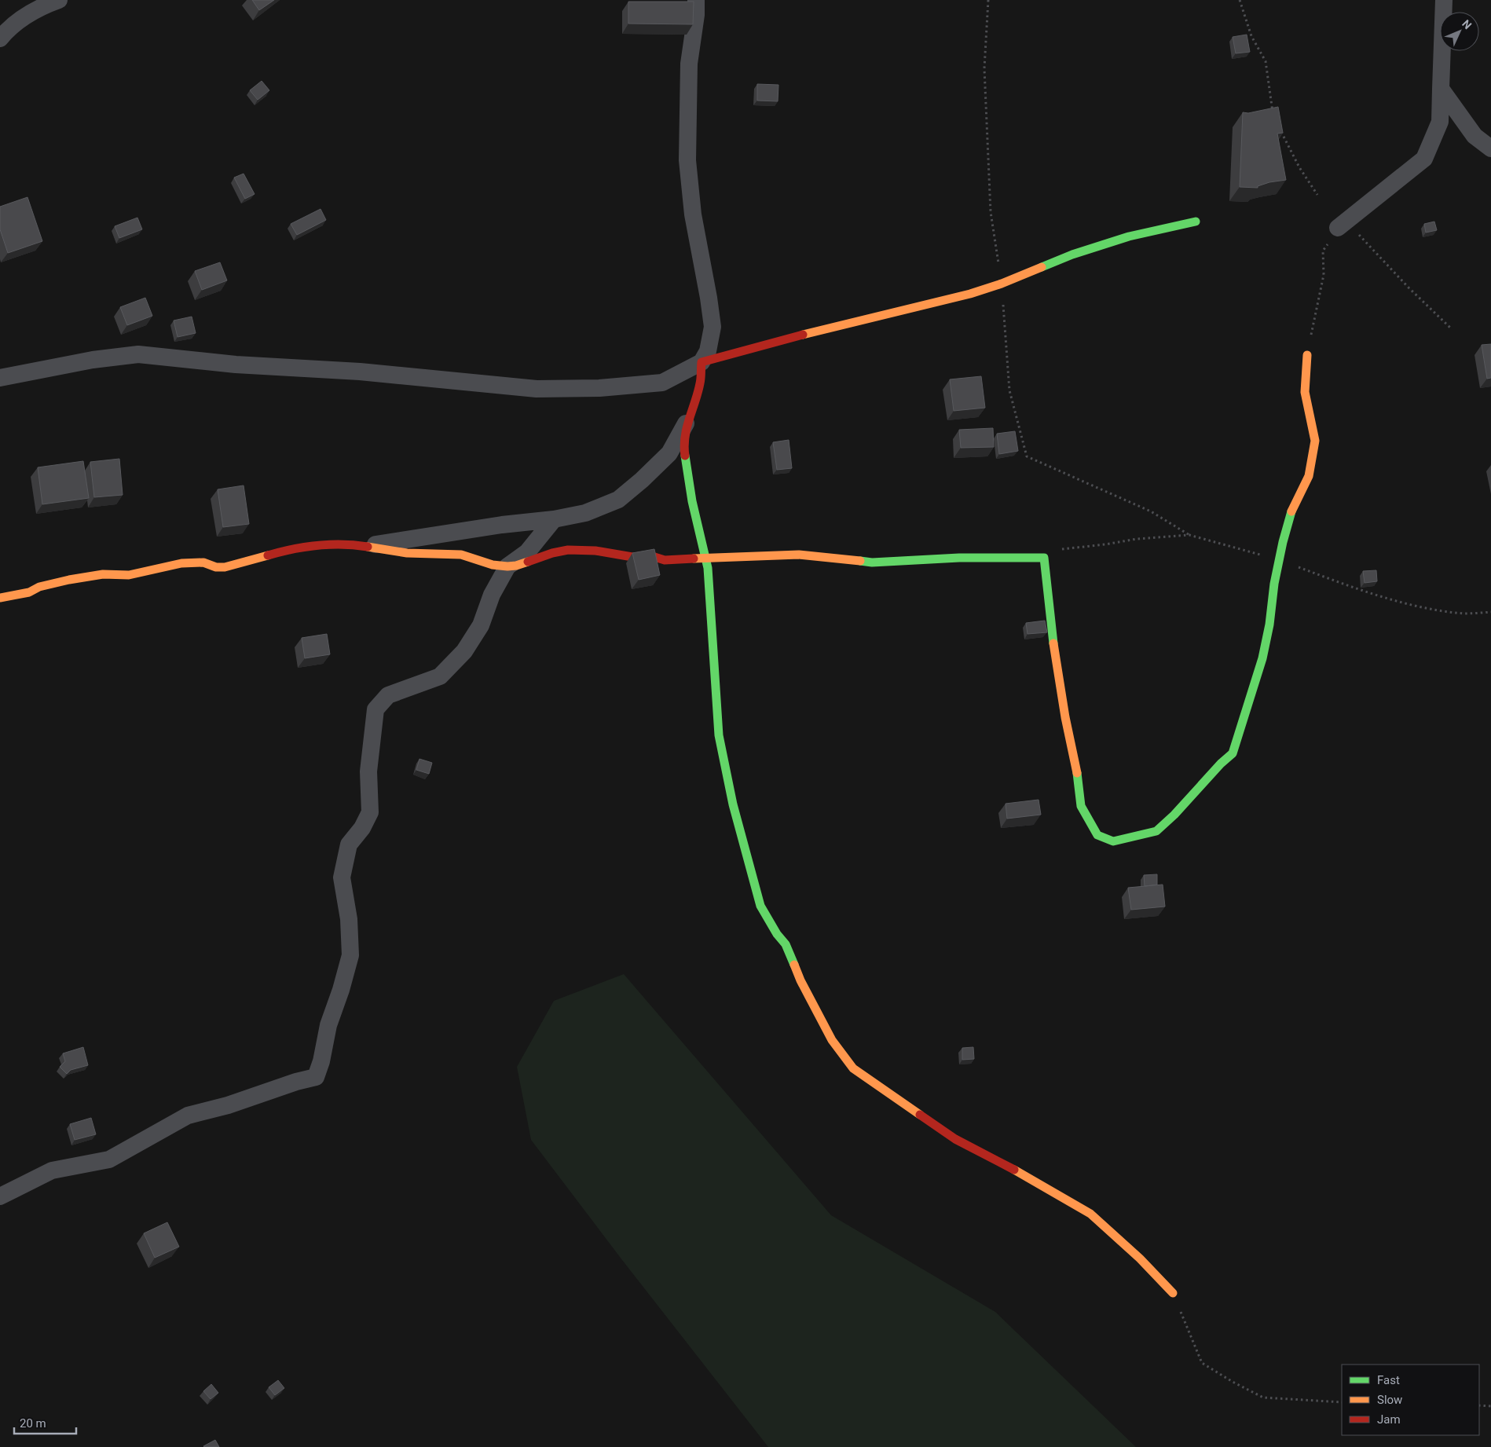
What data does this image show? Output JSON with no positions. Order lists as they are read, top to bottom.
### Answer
{
  "legend": ["Fast", "Slow", "Jam"],
  "scale_bar": "20 m",
  "north": "top right"
}
